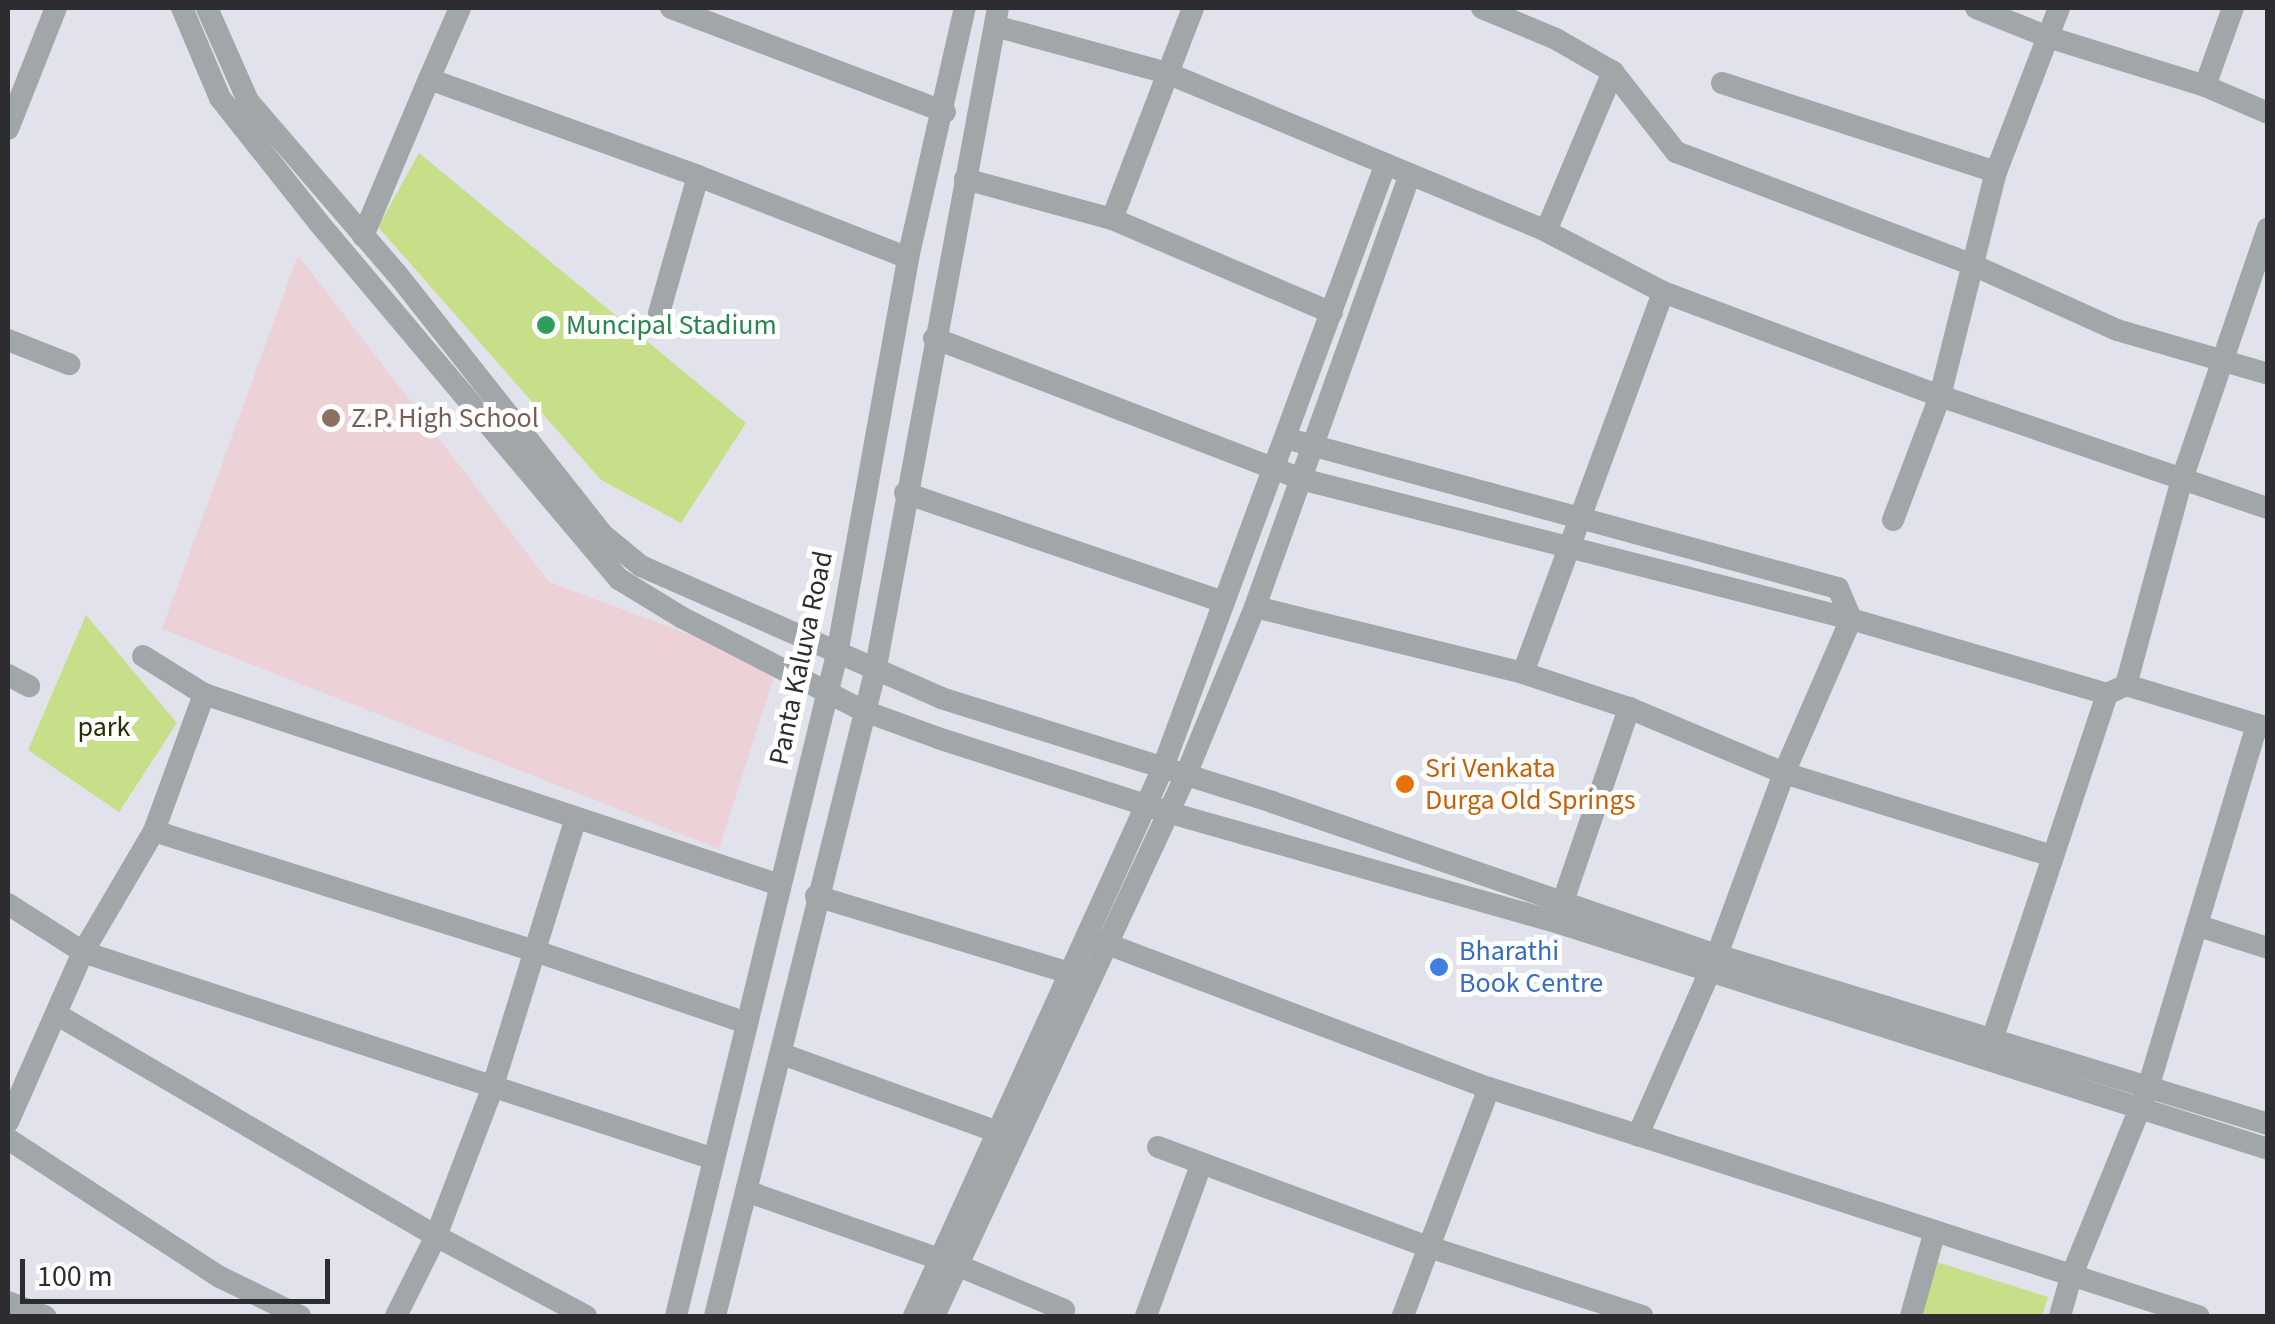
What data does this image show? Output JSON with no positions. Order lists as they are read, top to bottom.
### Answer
{
  "streets": {
    "street": ["Panta Kaluva Road"]
  },
  "parks": ["park"],
  "places": [
    "Muncipal Stadium",
    "Z.P. High School",
    "Sri Venkata Durga Old Springs",
    "Bharathi Book Centre"
  ],
  "scale_bar": "100 m"
}
